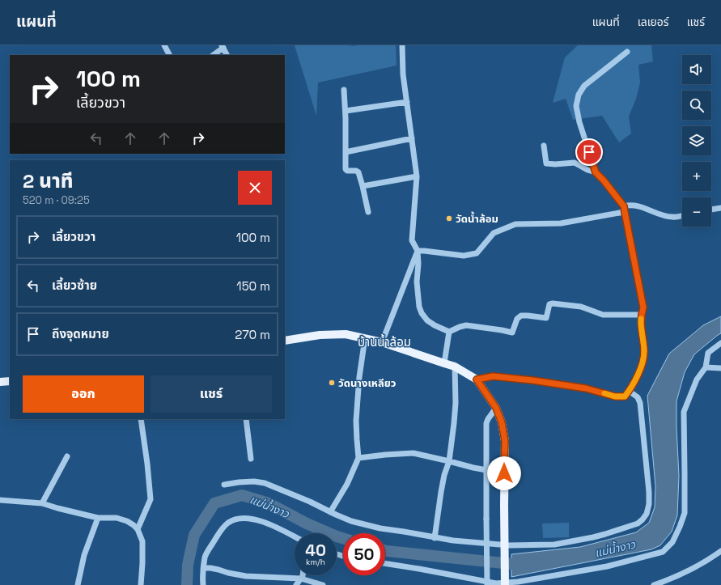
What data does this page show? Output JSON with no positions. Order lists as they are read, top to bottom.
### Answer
{
  "districts": ["บ้านน้ำล้อม"],
  "water": ["แม่น้ำงาว"],
  "places": ["วัดน้ำล้อม", "วัดนางเหลียว"],
  "page": {
    "header": "แผนที่",
    "nav": ["แผนที่", "เลเยอร์", "แชร์"],
    "map_buttons": ["+", "−"],
    "turn": ["100 m", "เลี้ยวขวา"],
    "heading": ["2 นาที", "520 m · 09:25"],
    "list": [
      {
        "name": "เลี้ยวขวา",
        "value": "100 m"
      },
      {
        "name": "เลี้ยวซ้าย",
        "value": "150 m"
      },
      {
        "name": "ถึงจุดหมาย",
        "value": "270 m"
      }
    ],
    "buttons": ["ออก", "แชร์"],
    "speed": "40 km/h",
    "limit": "50"
  }
}
